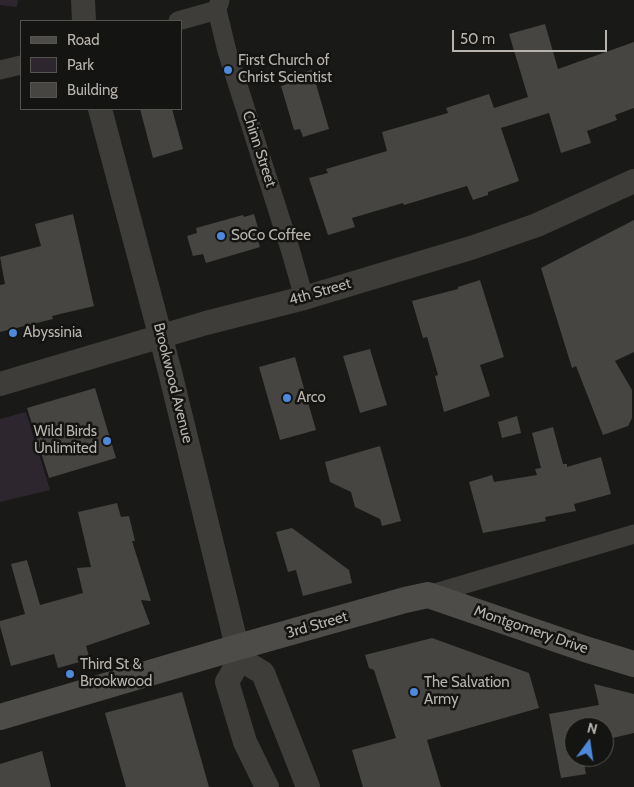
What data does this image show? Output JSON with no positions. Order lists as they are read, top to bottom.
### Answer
{
  "streets": {
    "main road": ["3rd Street", "Montgomery Drive"],
    "street": ["Chinn Street", "4th Street", "Brookwood Avenue"]
  },
  "crossings": [
    ["Chinn Street", "4th Street"],
    ["4th Street", "Brookwood Avenue"],
    ["Brookwood Avenue", "3rd Street"],
    ["3rd Street", "Montgomery Drive"]
  ],
  "places": [
    "First Church of Christ Scientist",
    "SoCo Coffee",
    "Abyssinia",
    "Arco",
    "Wild Birds Unlimited",
    "Third St & Brookwood",
    "The Salvation Army"
  ],
  "legend": ["Road", "Park", "Building"],
  "scale_bar": "50 m",
  "north": "top"
}
